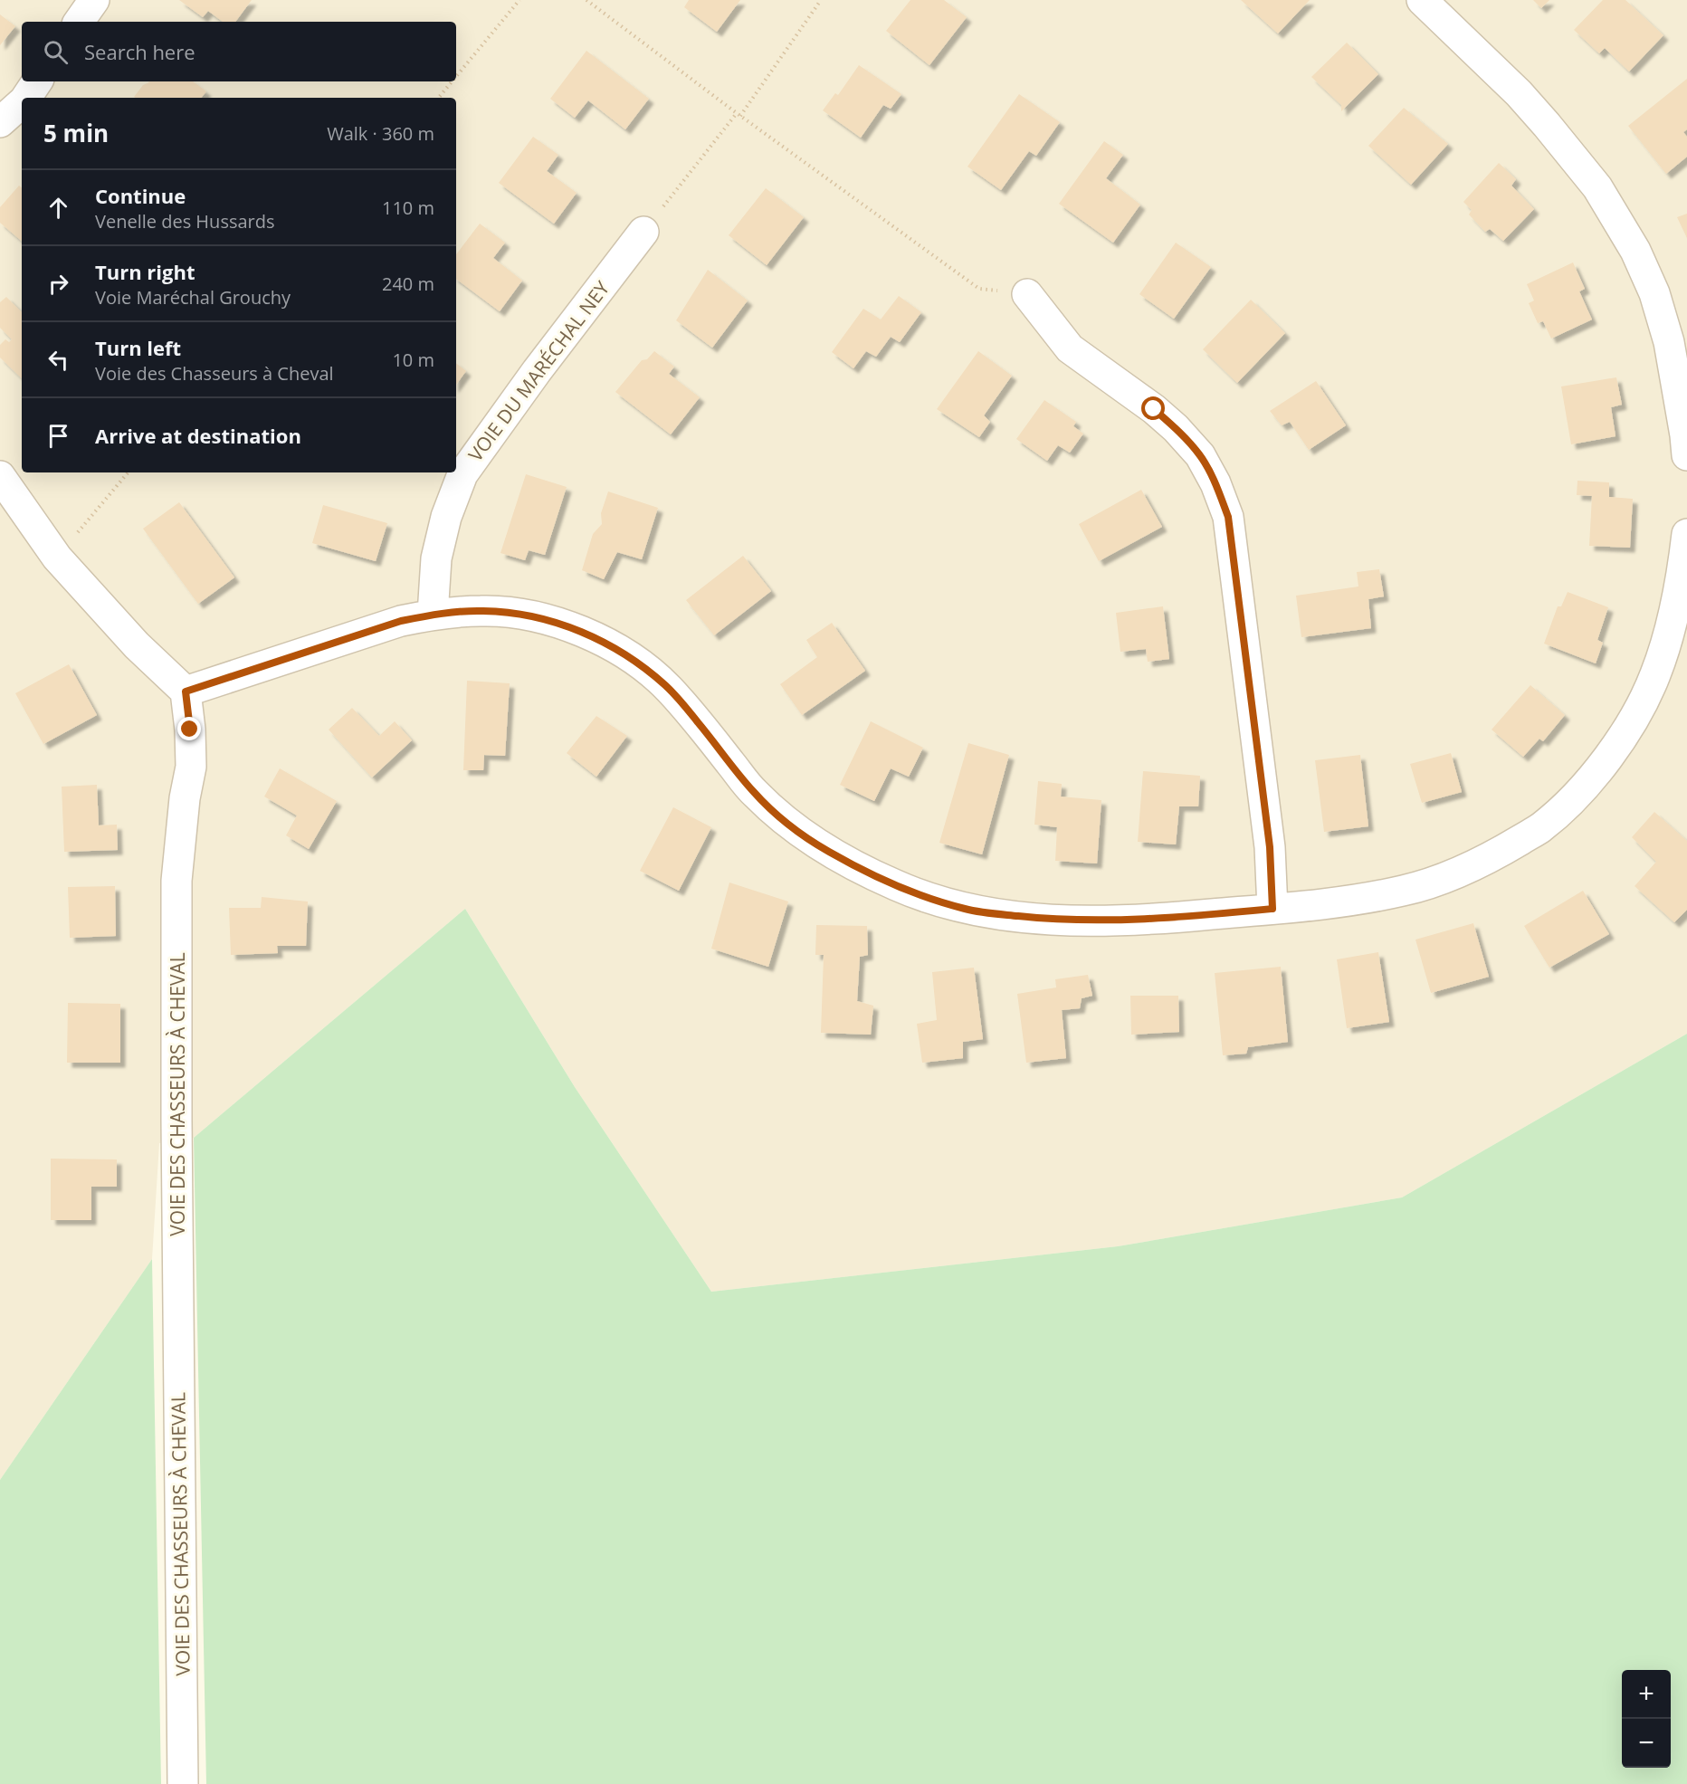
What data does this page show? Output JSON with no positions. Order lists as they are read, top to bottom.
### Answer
{
  "streets": {
    "street": ["VOIE DU MARÉCHAL NEY", "VOIE DES CHASSEURS À CHEVAL"]
  },
  "page": {
    "search": "Search here",
    "heading": ["5 min", "Walk · 360 m"],
    "list": [
      ["Continue", "Venelle des Hussards", "110 m"],
      ["Turn right", "Voie Maréchal Grouchy", "240 m"],
      ["Turn left", "Voie des Chasseurs à Cheval", "10 m"],
      "Arrive at destination"
    ],
    "map_buttons": ["+", "−"]
  }
}
